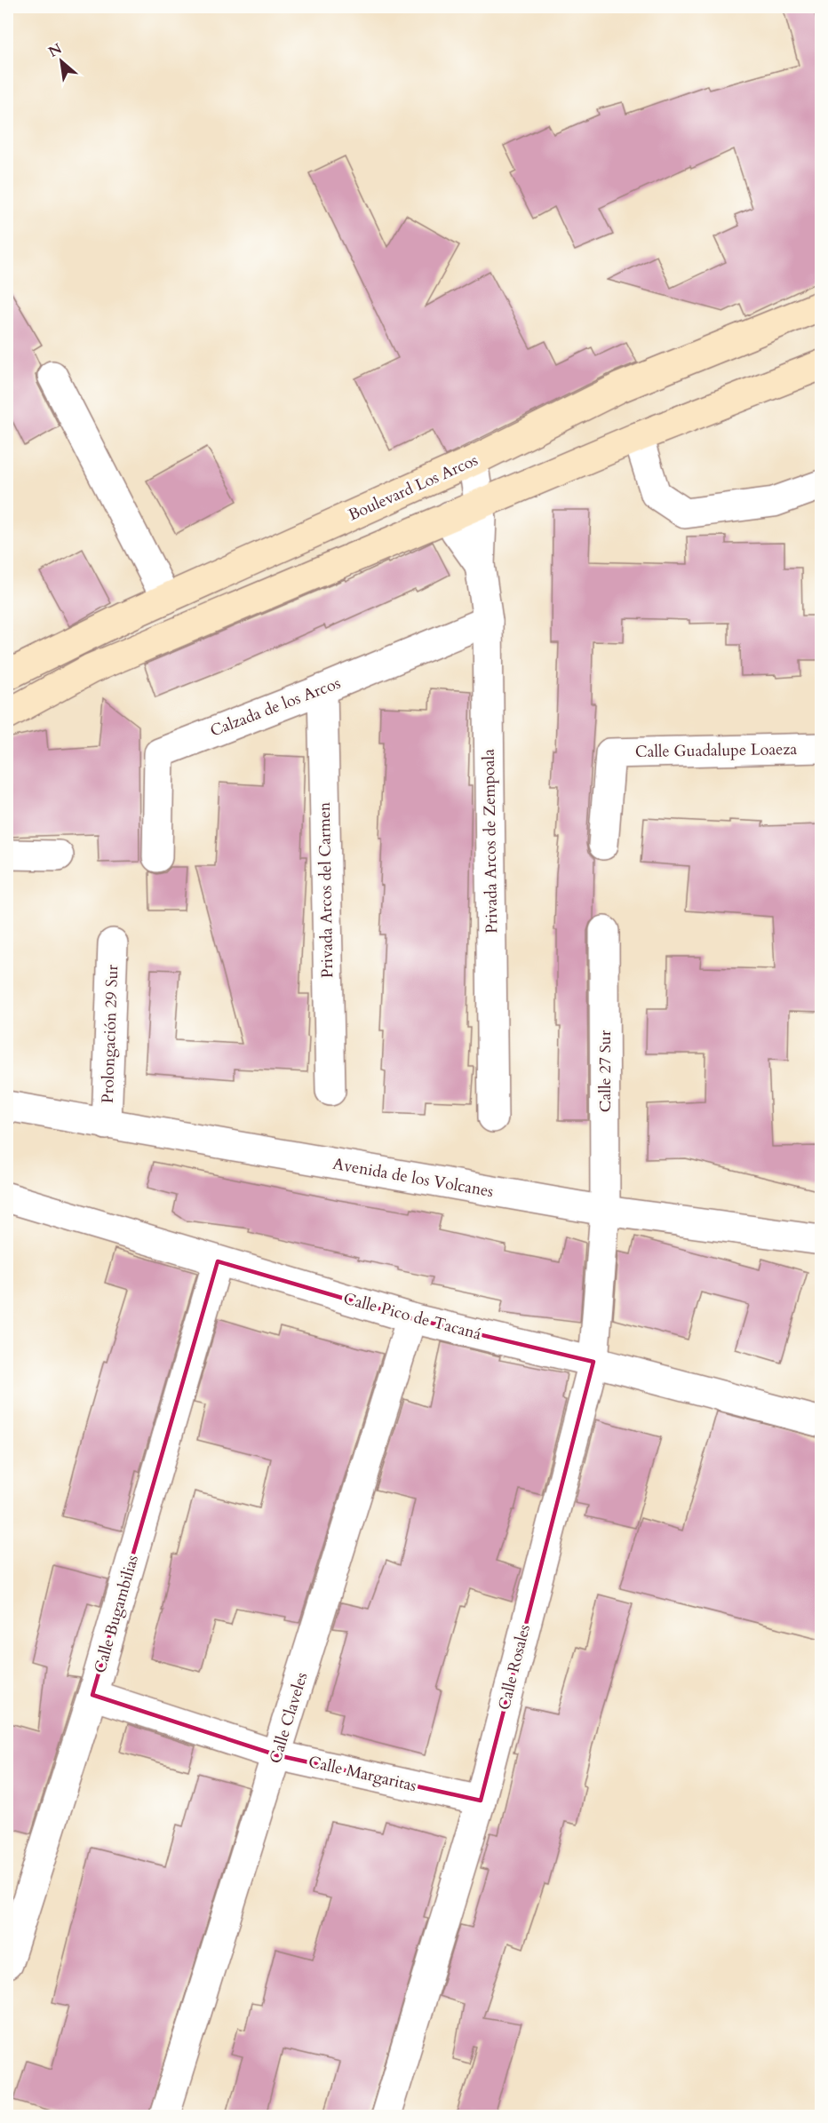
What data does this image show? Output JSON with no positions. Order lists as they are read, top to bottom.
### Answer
{
  "streets": {
    "main road": ["Boulevard Los Arcos"],
    "street": [
      "Calzada de los Arcos",
      "Calle Guadalupe Loaeza",
      "Privada Arcos de Zempoala",
      "Privada Arcos del Carmen",
      "Prolongación 29 Sur",
      "Calle 27 Sur",
      "Avenida de los Volcanes",
      "Calle Pico de Tacaná",
      "Calle Bugambilias",
      "Calle Rosales",
      "Calle Claveles",
      "Calle Margaritas"
    ]
  },
  "crossings": [
    ["Boulevard Los Arcos", "Privada Arcos de Zempoala"],
    ["Calzada de los Arcos", "Privada Arcos de Zempoala"],
    ["Calzada de los Arcos", "Privada Arcos del Carmen"],
    ["Prolongación 29 Sur", "Avenida de los Volcanes"],
    ["Calle 27 Sur", "Avenida de los Volcanes"],
    ["Calle 27 Sur", "Calle Rosales"],
    ["Avenida de los Volcanes", "Calle Rosales"],
    ["Calle Pico de Tacaná", "Calle Bugambilias"],
    ["Calle Pico de Tacaná", "Calle Rosales"],
    ["Calle Pico de Tacaná", "Calle Claveles"],
    ["Calle Bugambilias", "Calle Margaritas"],
    ["Calle Rosales", "Calle Margaritas"],
    ["Calle Claveles", "Calle Margaritas"]
  ],
  "north": "top left"
}
